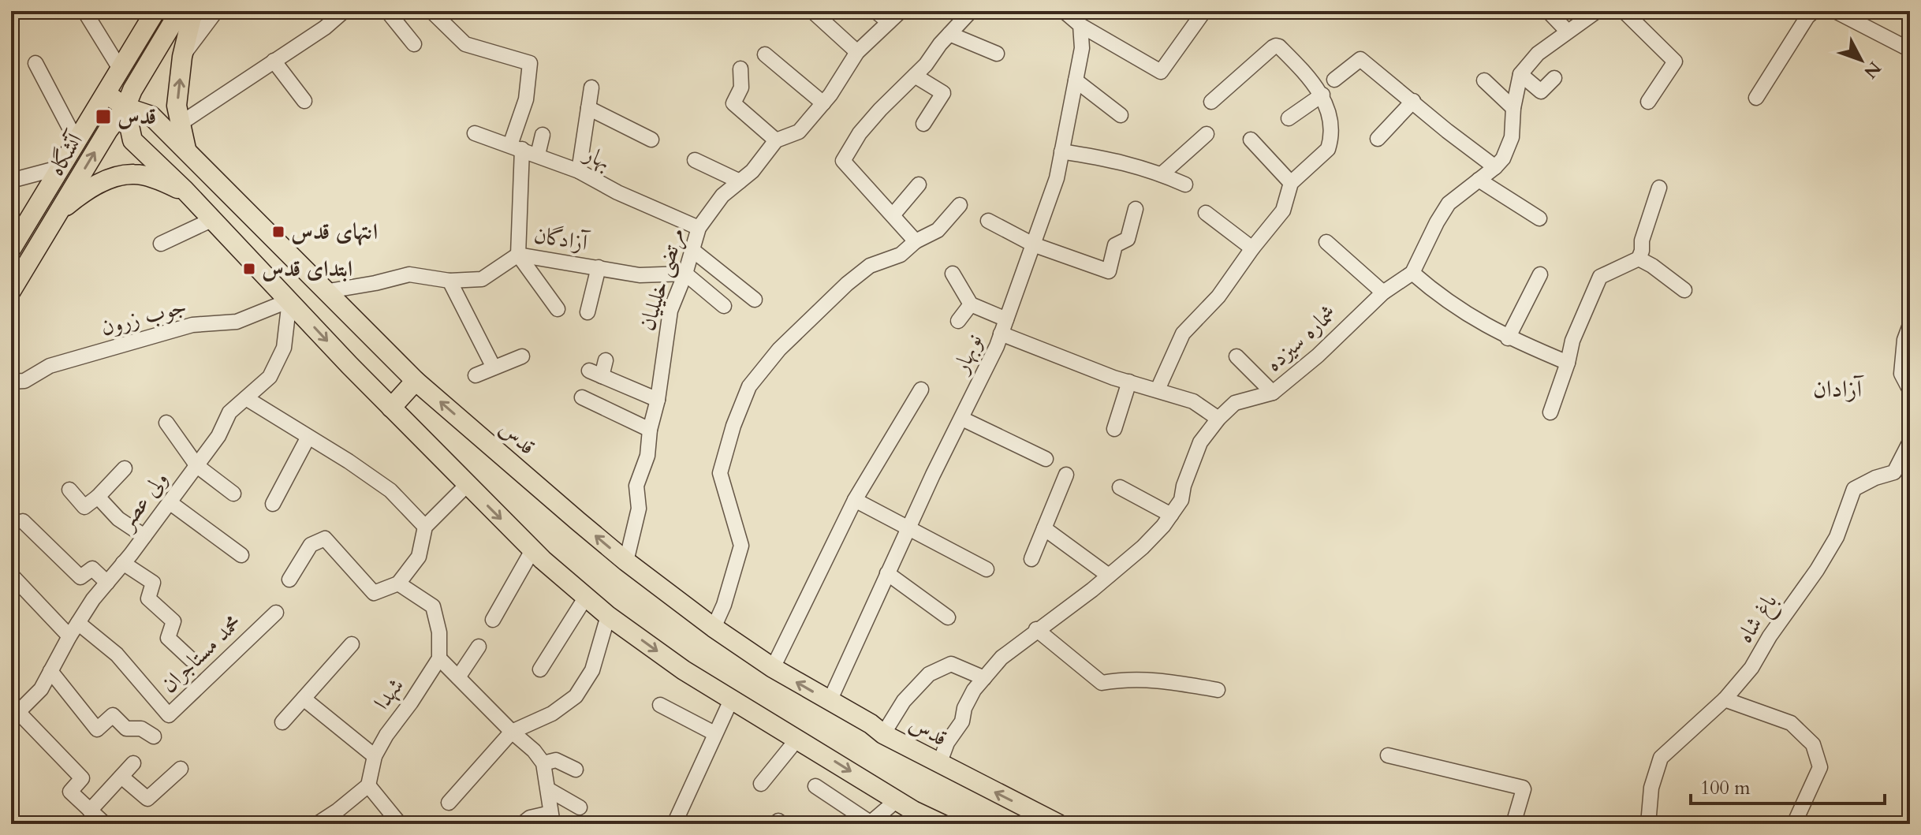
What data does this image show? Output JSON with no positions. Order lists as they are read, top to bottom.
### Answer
{
  "streets": {
    "main road": ["آتشگاه", "قدس"],
    "street": [
      "بهار",
      "آزادگان",
      "مرتضی خلیلیان",
      "جوب زرون",
      "شماره سیزده",
      "نوبهار",
      "ولی عصر",
      "باغ شاه",
      "محمد مستاجران",
      "شهدا"
    ]
  },
  "crossings": [
    ["آتشگاه", "قدس"],
    ["بهار", "مرتضی خلیلیان"],
    ["آزادگان", "مرتضی خلیلیان"],
    ["آزادگان", "قدس"],
    ["مرتضی خلیلیان", "قدس"],
    ["جوب زرون", "ولی عصر"],
    ["شماره سیزده", "قدس"],
    ["نوبهار", "قدس"],
    ["ولی عصر", "محمد مستاجران"]
  ],
  "districts": ["آزادان"],
  "places": {
    "transit": ["قدس", "انتهای قدس", "ابتدای قدس"]
  },
  "scale_bar": "100 m",
  "north": "bottom right"
}
